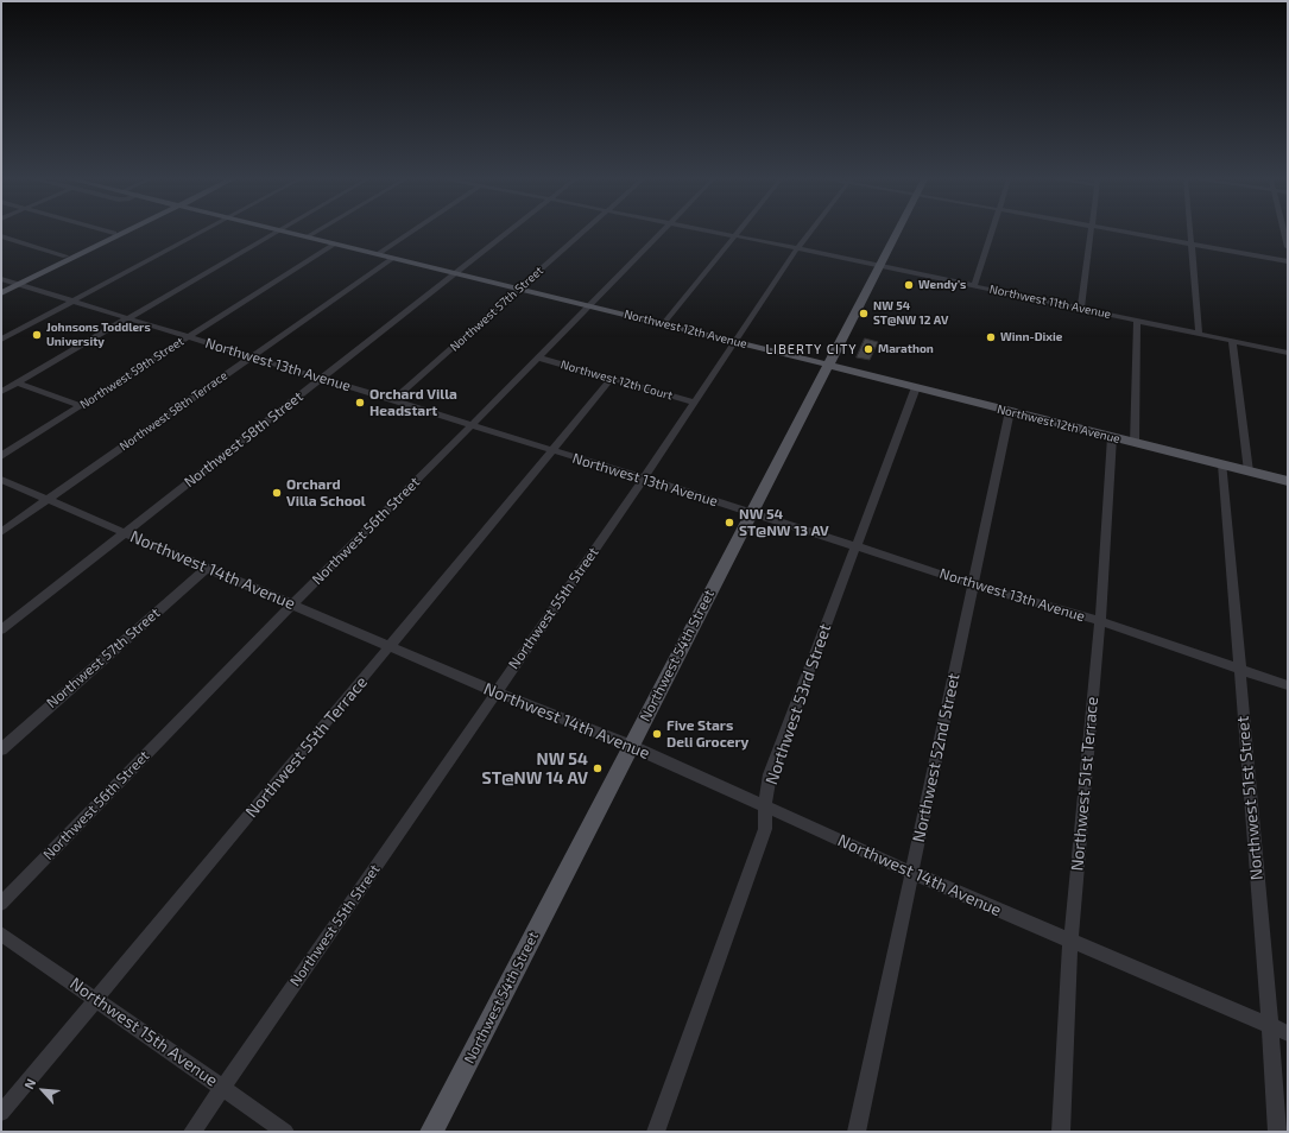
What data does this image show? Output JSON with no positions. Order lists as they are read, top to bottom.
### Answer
{
  "streets": {
    "main road": ["Northwest 12th Avenue", "Northwest 54th Street"],
    "street": [
      "Northwest 11th Avenue",
      "Northwest 57th Street",
      "Northwest 13th Avenue",
      "Northwest 59th Street",
      "Northwest 12th Court",
      "Northwest 58th Terrace",
      "Northwest 58th Street",
      "Northwest 56th Street",
      "Northwest 14th Avenue",
      "Northwest 55th Street",
      "Northwest 53rd Street",
      "Northwest 55th Terrace",
      "Northwest 52nd Street",
      "Northwest 51st Terrace",
      "Northwest 51st Street",
      "Northwest 15th Avenue"
    ]
  },
  "crossings": [
    ["Northwest 11th Avenue", "Northwest 55th Street"],
    ["Northwest 11th Avenue", "Northwest 54th Street"],
    ["Northwest 57th Street", "Northwest 12th Avenue"],
    ["Northwest 57th Street", "Northwest 13th Avenue"],
    ["Northwest 57th Street", "Northwest 14th Avenue"],
    ["Northwest 12th Avenue", "Northwest 59th Street"],
    ["Northwest 12th Avenue", "Northwest 58th Terrace"],
    ["Northwest 12th Avenue", "Northwest 58th Street"],
    ["Northwest 12th Avenue", "Northwest 56th Street"],
    ["Northwest 12th Avenue", "Northwest 55th Street"],
    ["Northwest 12th Avenue", "Northwest 54th Street"],
    ["Northwest 12th Avenue", "Northwest 53rd Street"],
    ["Northwest 12th Avenue", "Northwest 52nd Street"],
    ["Northwest 12th Avenue", "Northwest 51st Terrace"],
    ["Northwest 12th Avenue", "Northwest 51st Street"],
    ["Northwest 13th Avenue", "Northwest 59th Street"],
    ["Northwest 13th Avenue", "Northwest 58th Terrace"],
    ["Northwest 13th Avenue", "Northwest 58th Street"],
    ["Northwest 13th Avenue", "Northwest 56th Street"],
    ["Northwest 13th Avenue", "Northwest 55th Street"],
    ["Northwest 13th Avenue", "Northwest 54th Street"],
    ["Northwest 13th Avenue", "Northwest 53rd Street"],
    ["Northwest 13th Avenue", "Northwest 55th Terrace"],
    ["Northwest 13th Avenue", "Northwest 52nd Street"],
    ["Northwest 13th Avenue", "Northwest 51st Terrace"],
    ["Northwest 13th Avenue", "Northwest 51st Street"],
    ["Northwest 12th Court", "Northwest 56th Street"],
    ["Northwest 12th Court", "Northwest 55th Street"],
    ["Northwest 12th Court", "Northwest 55th Terrace"],
    ["Northwest 58th Terrace", "Northwest 14th Avenue"],
    ["Northwest 58th Street", "Northwest 14th Avenue"],
    ["Northwest 56th Street", "Northwest 14th Avenue"],
    ["Northwest 14th Avenue", "Northwest 55th Street"],
    ["Northwest 14th Avenue", "Northwest 54th Street"],
    ["Northwest 14th Avenue", "Northwest 53rd Street"],
    ["Northwest 14th Avenue", "Northwest 55th Terrace"],
    ["Northwest 14th Avenue", "Northwest 52nd Street"],
    ["Northwest 14th Avenue", "Northwest 51st Terrace"],
    ["Northwest 14th Avenue", "Northwest 51st Street"],
    ["Northwest 55th Street", "Northwest 15th Avenue"],
    ["Northwest 55th Terrace", "Northwest 15th Avenue"]
  ],
  "districts": ["LIBERTY CITY"],
  "places": [
    "Wendy's",
    "NW 54 ST@NW 12 AV",
    "Johnsons Toddlers University",
    "Winn-Dixie",
    "Marathon",
    "Orchard Villa Headstart",
    "Orchard Villa School",
    "NW 54 ST@NW 13 AV",
    "Five Stars Deli Grocery",
    "NW 54 ST@NW 14 AV"
  ],
  "north": "top left"
}
